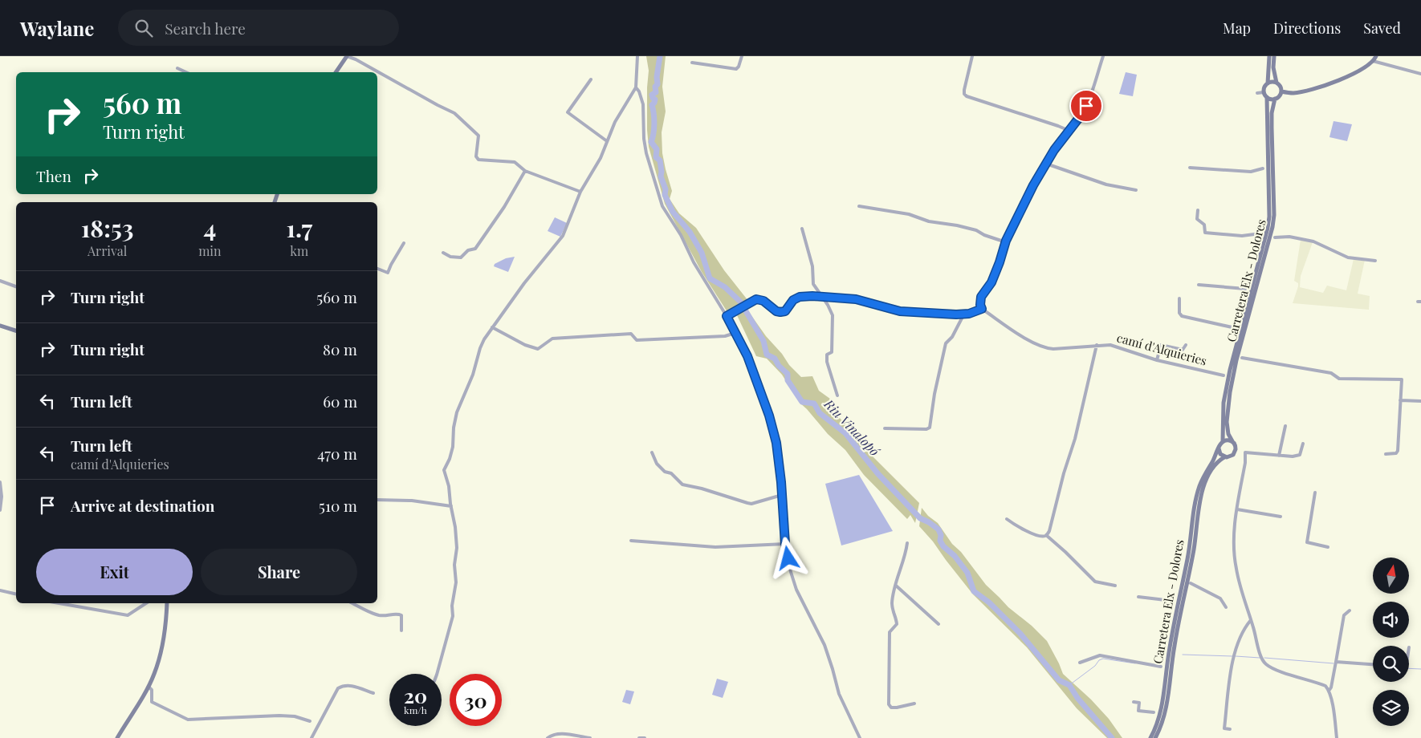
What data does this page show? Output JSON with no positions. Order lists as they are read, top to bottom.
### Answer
{
  "streets": {
    "main road": ["Carretera Elx - Dolores"],
    "street": ["camí d'Alquieries"]
  },
  "water": ["Riu Vinalopó"],
  "north": "top",
  "page": {
    "header": "Waylane",
    "search": "Search here",
    "nav": ["Map", "Directions", "Saved"],
    "turn": ["560 m", "Turn right"],
    "then": "Then",
    "eta": [
      "18:53",
      "Arrival",
      "4",
      "min",
      "1.7",
      "km"
    ],
    "list": [
      {
        "name": "Turn right",
        "value": "560 m"
      },
      {
        "name": "Turn right",
        "value": "80 m"
      },
      {
        "name": "Turn left",
        "value": "60 m"
      },
      {
        "name": "Turn left",
        "note": "camí d'Alquieries",
        "value": "470 m"
      },
      {
        "name": "Arrive at destination",
        "value": "510 m"
      }
    ],
    "buttons": ["Exit", "Share"],
    "speed": "20 km/h",
    "limit": "30"
  }
}
